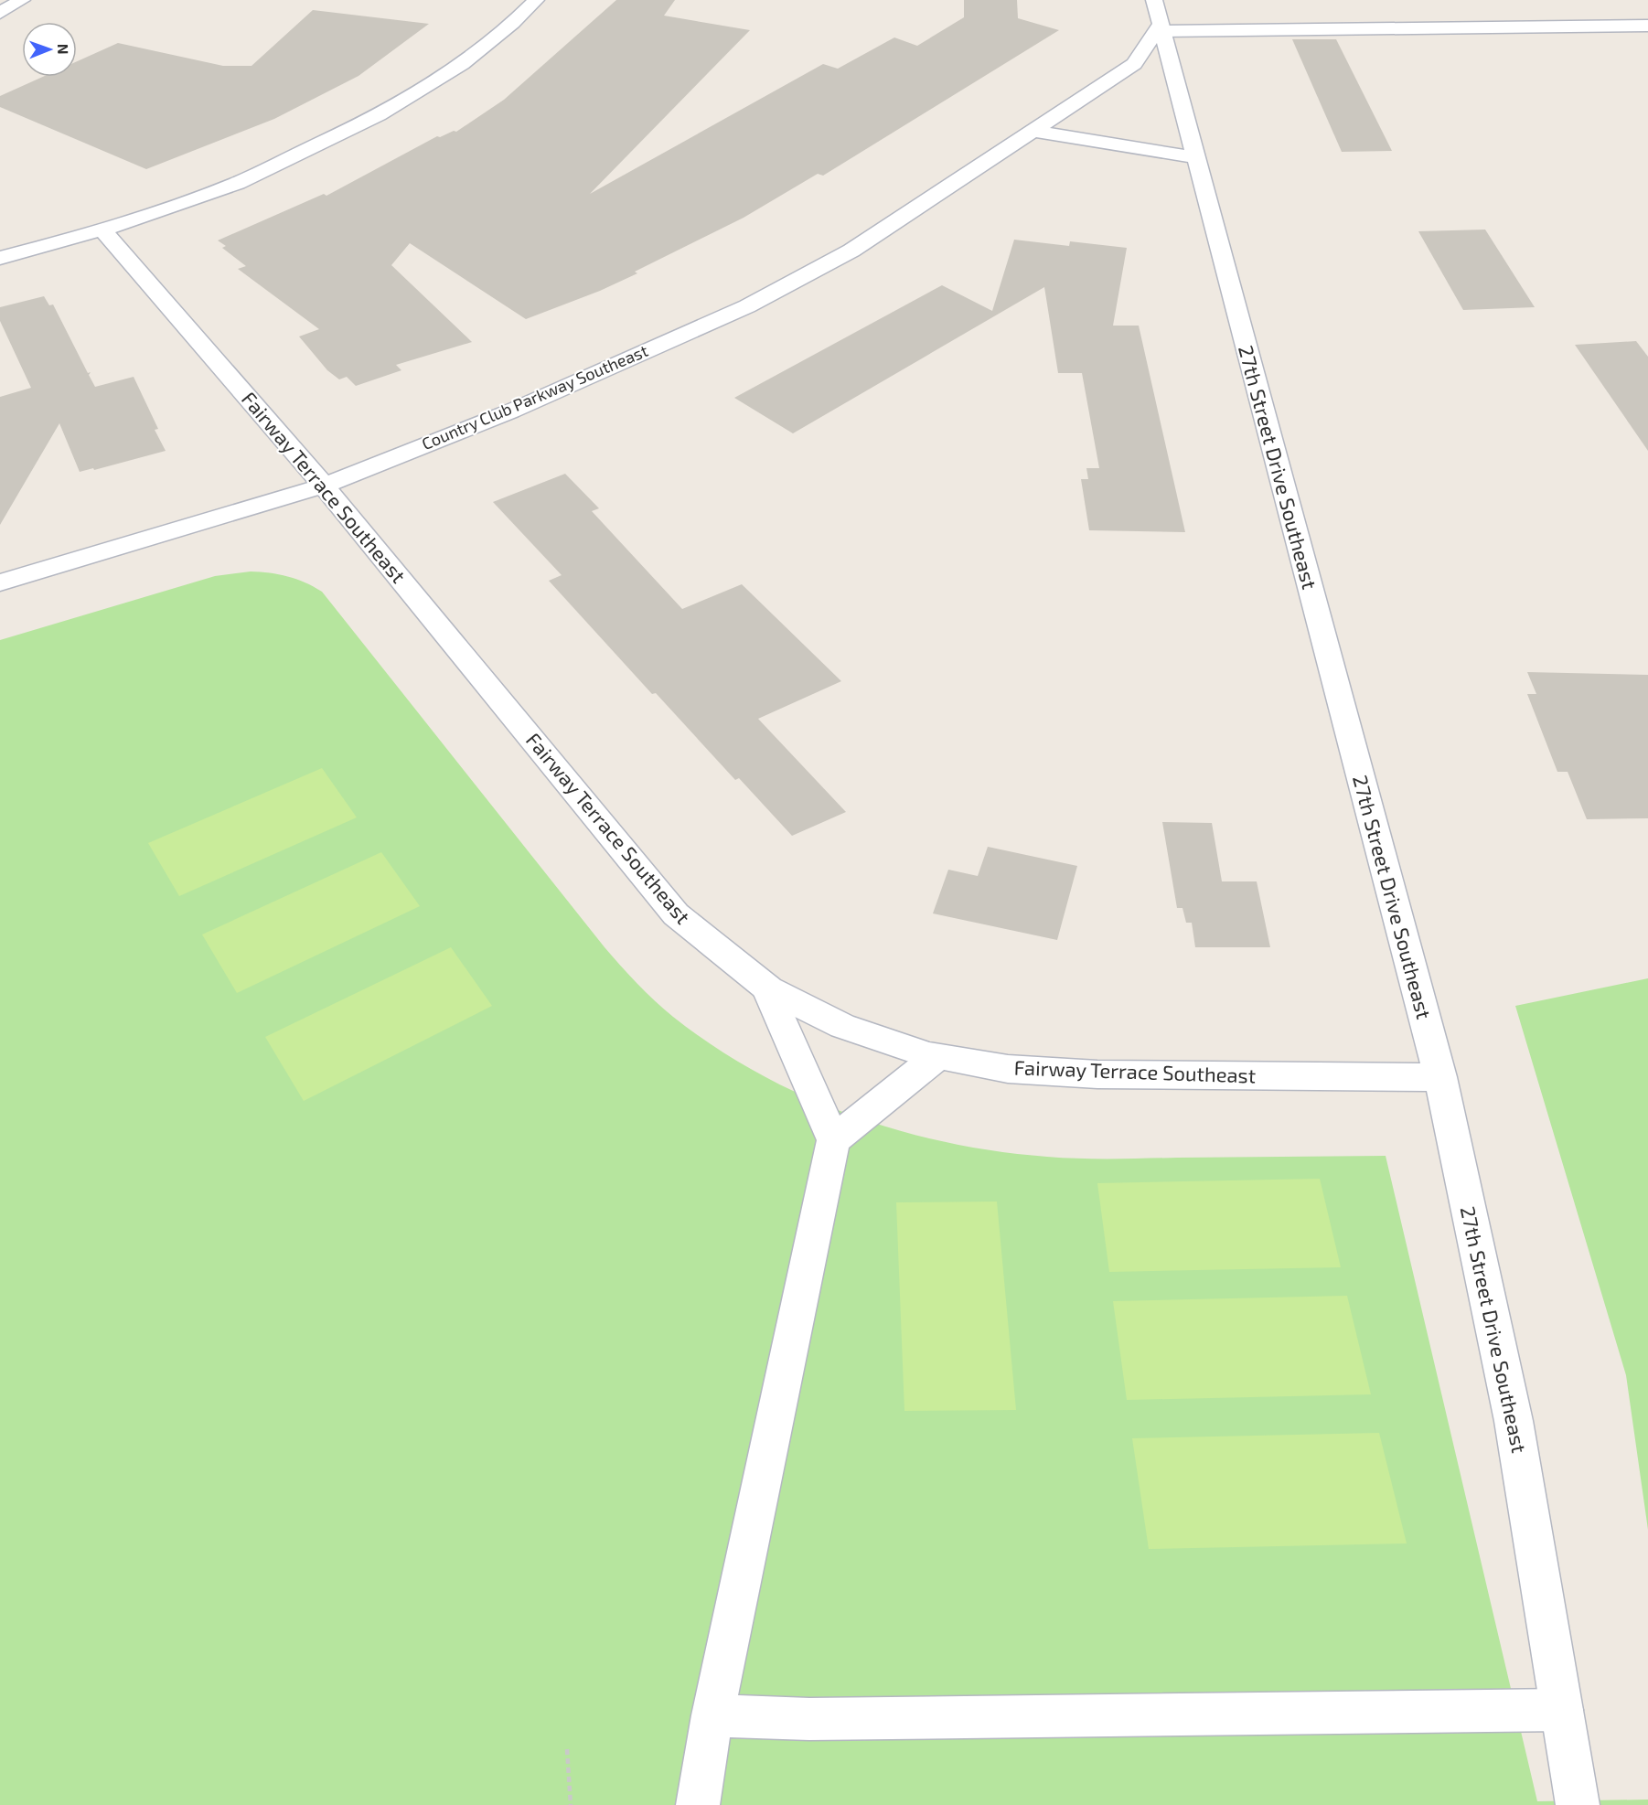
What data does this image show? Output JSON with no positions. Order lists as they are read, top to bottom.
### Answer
{
  "streets": {
    "street": ["Country Club Parkway Southeast", "27th Street Drive Southeast", "Fairway Terrace Southeast"]
  },
  "crossings": [
    ["Country Club Parkway Southeast", "27th Street Drive Southeast"],
    ["Country Club Parkway Southeast", "Fairway Terrace Southeast"],
    ["27th Street Drive Southeast", "Fairway Terrace Southeast"]
  ],
  "north": "right"
}
